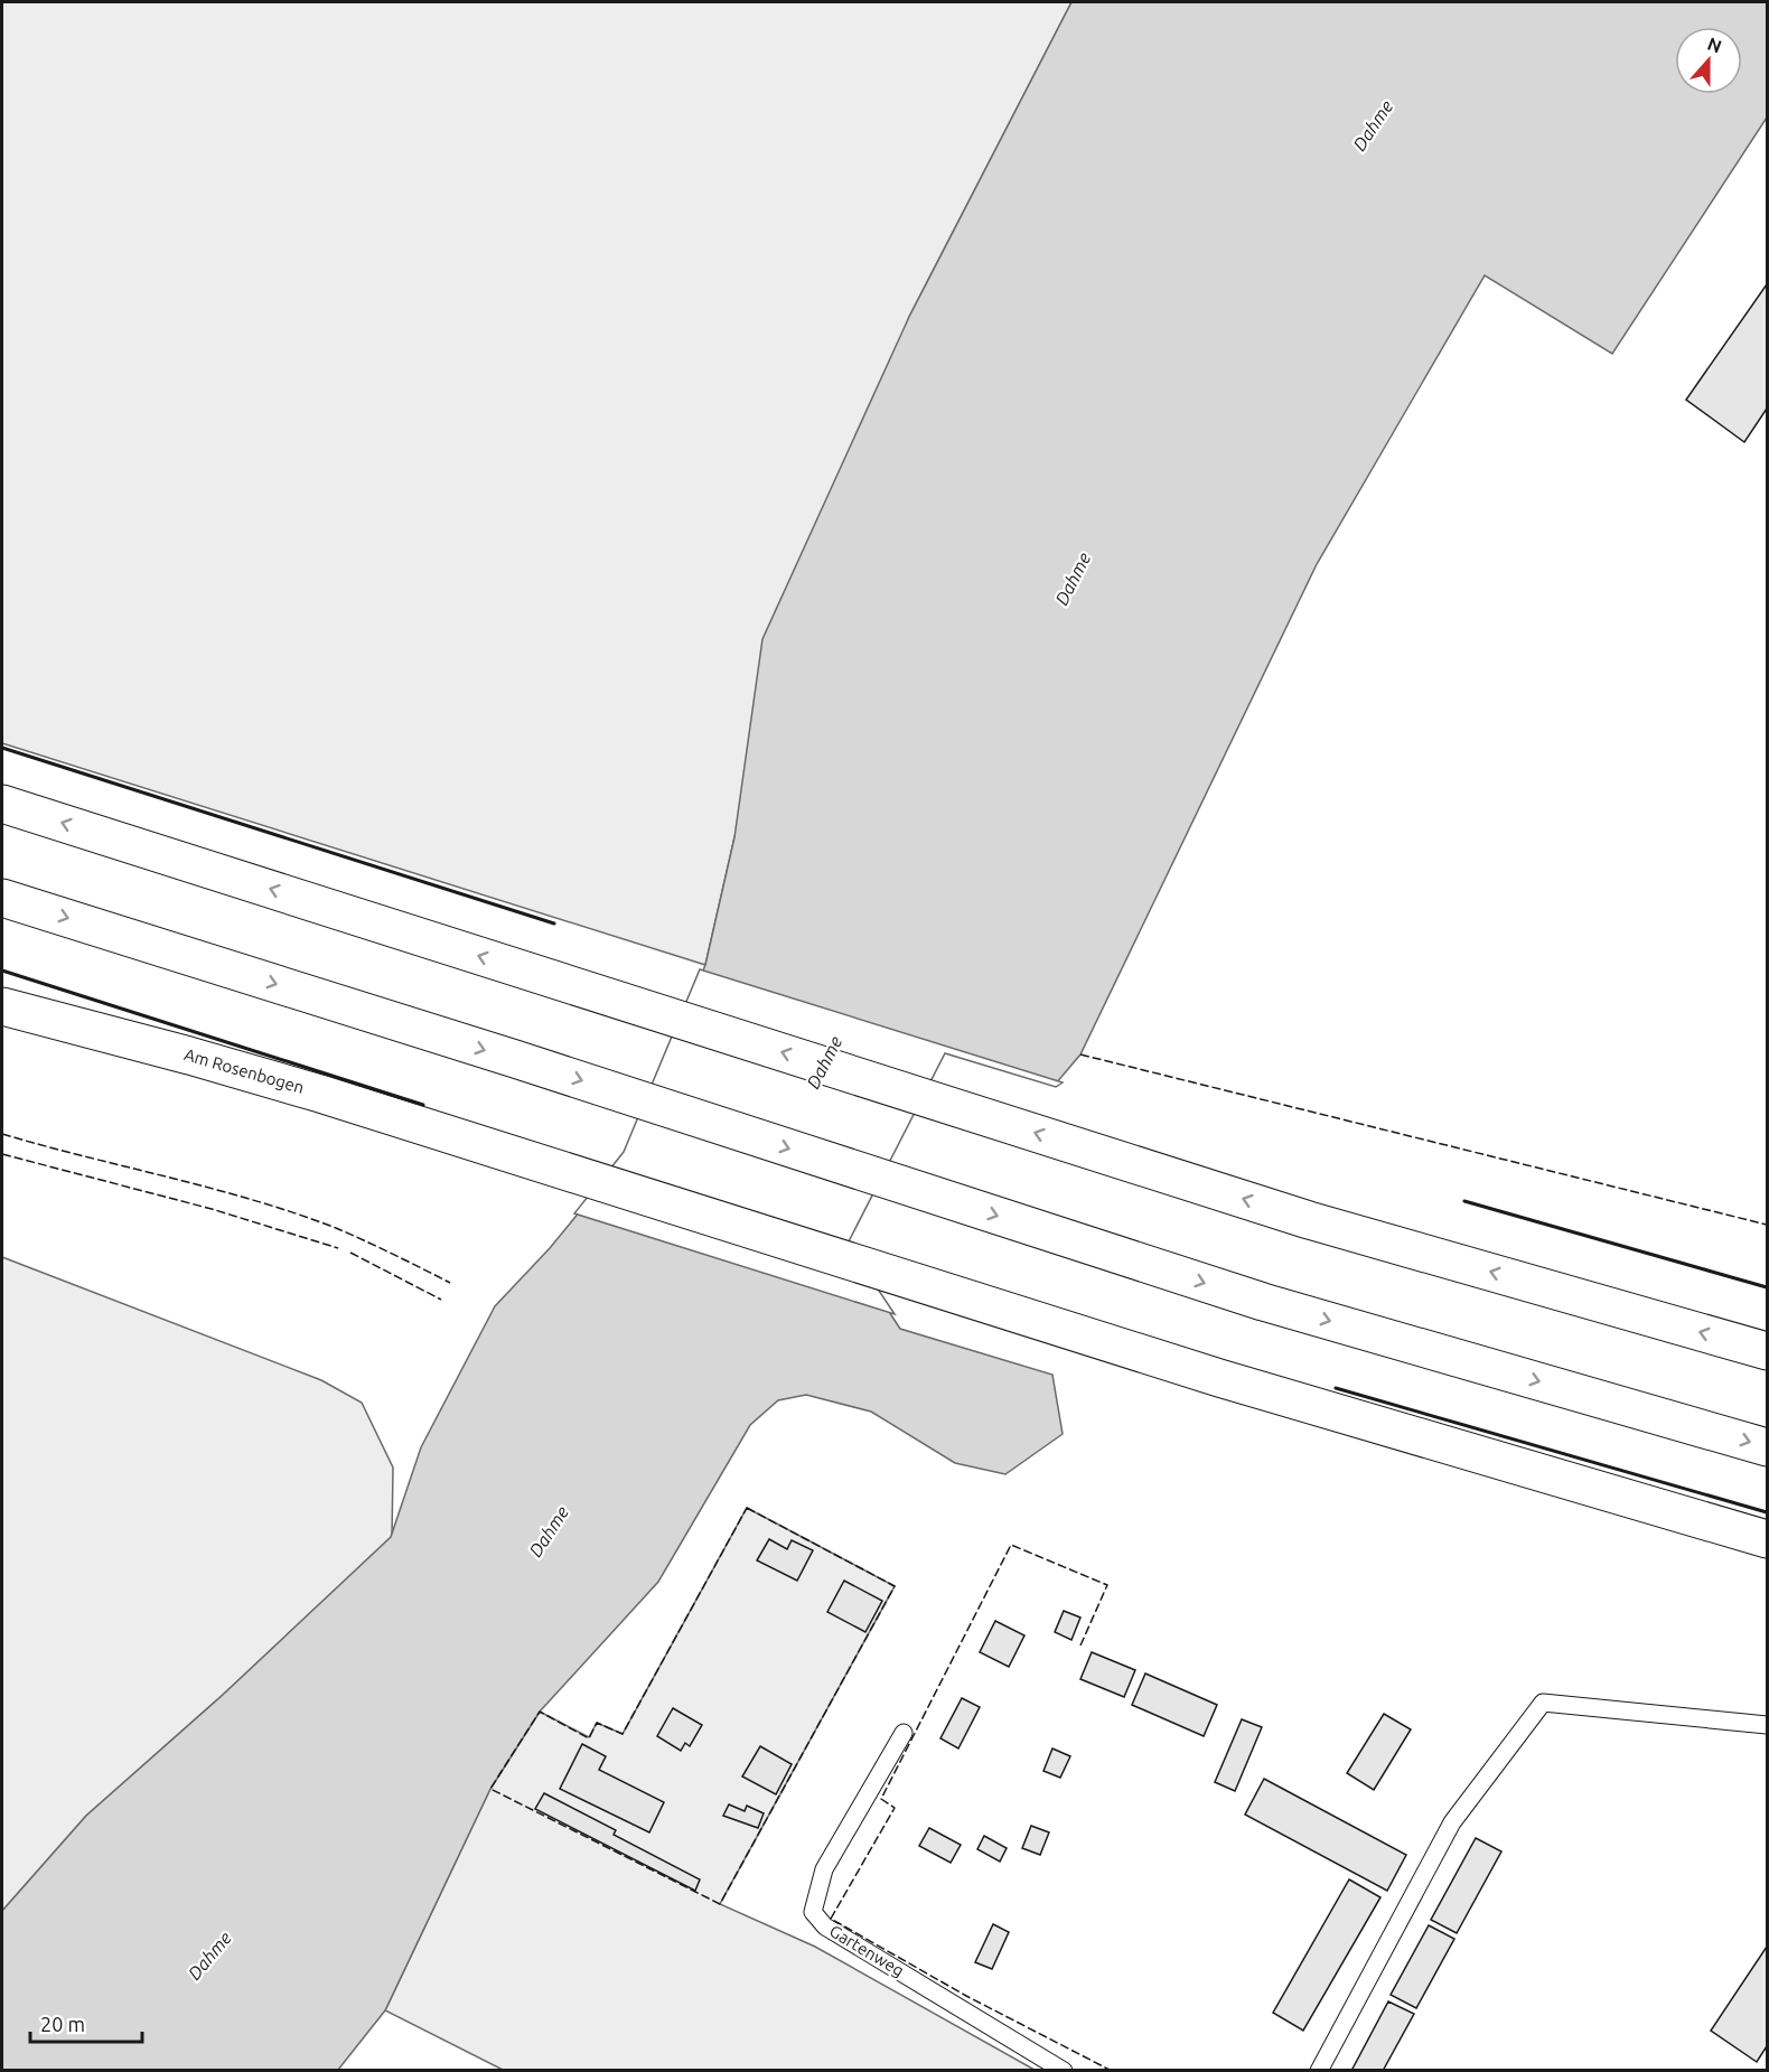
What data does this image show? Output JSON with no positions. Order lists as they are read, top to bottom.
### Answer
{
  "streets": {
    "main road": ["Am Rosenbogen"],
    "lane": ["Gartenweg"]
  },
  "water": ["Dahme"],
  "scale_bar": "20 m",
  "north": "top"
}
